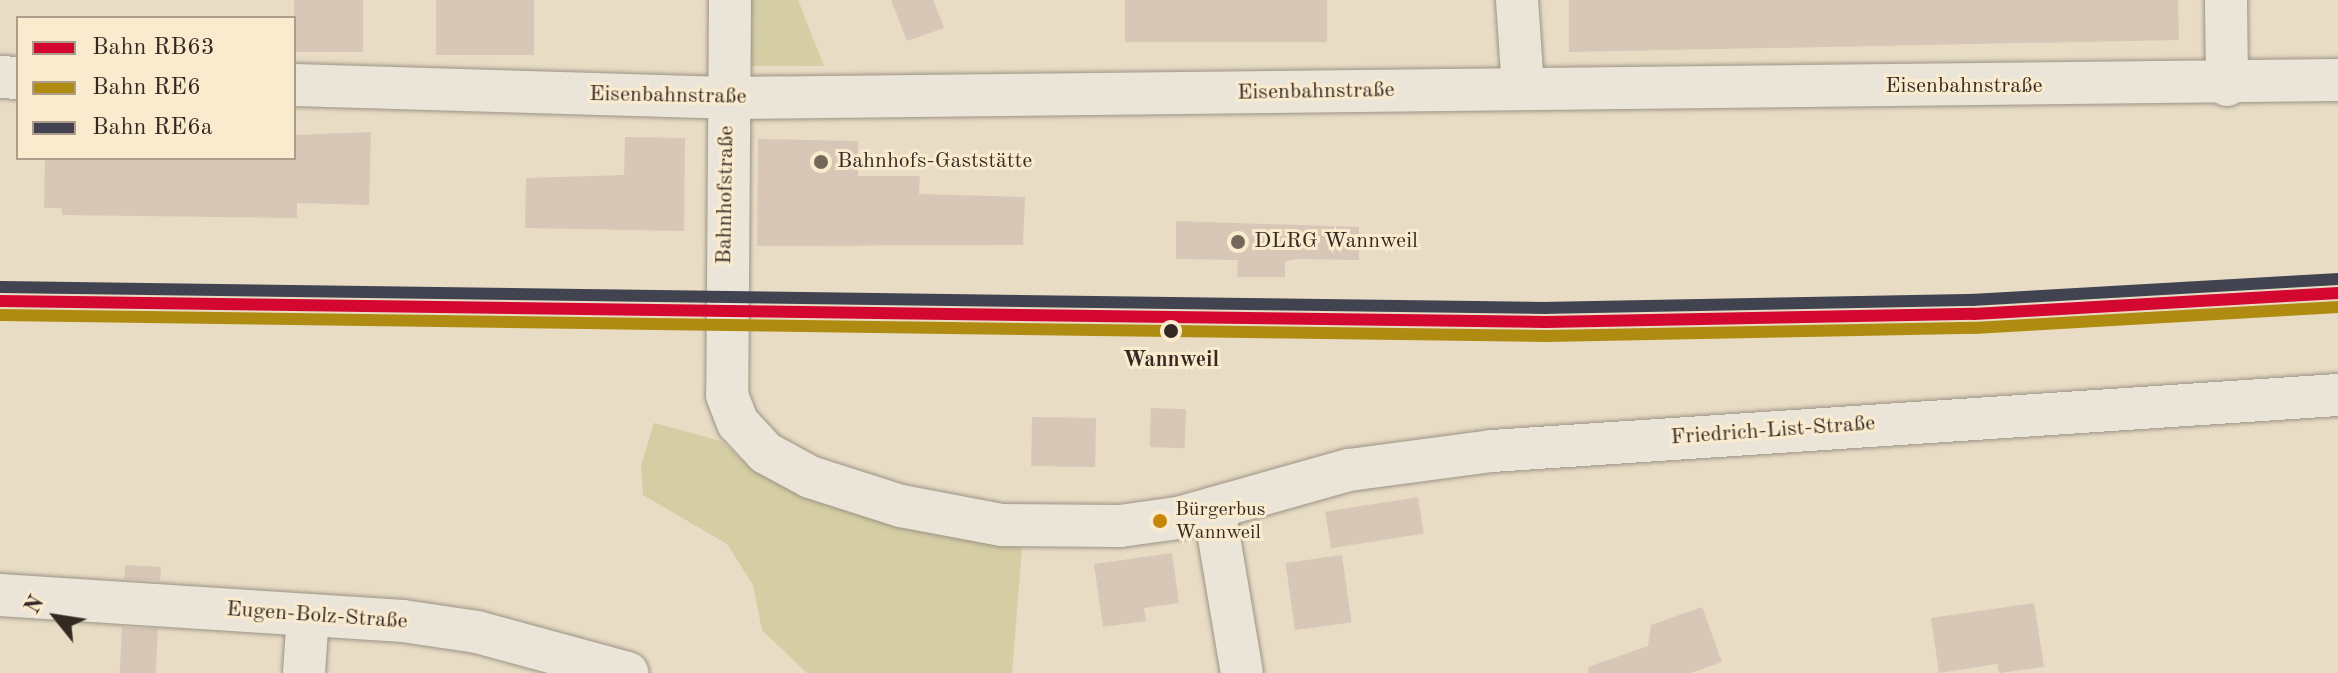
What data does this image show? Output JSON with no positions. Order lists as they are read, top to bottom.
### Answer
{
  "streets": {
    "street": [
      "Eisenbahnstraße",
      "Bahnhofstraße",
      "Friedrich-List-Straße",
      "Eugen-Bolz-Straße"
    ]
  },
  "crossings": [
    ["Eisenbahnstraße", "Bahnhofstraße"],
    ["Bahnhofstraße", "Friedrich-List-Straße"]
  ],
  "places": [
    "Bahnhofs-Gaststätte",
    "DLRG Wannweil",
    "Wannweil",
    "Bürgerbus Wannweil"
  ],
  "lines": ["rail line RE6a", "rail line RB63", "rail line RE6"],
  "legend": ["Bahn RB63", "Bahn RE6", "Bahn RE6a"],
  "north": "top left"
}
